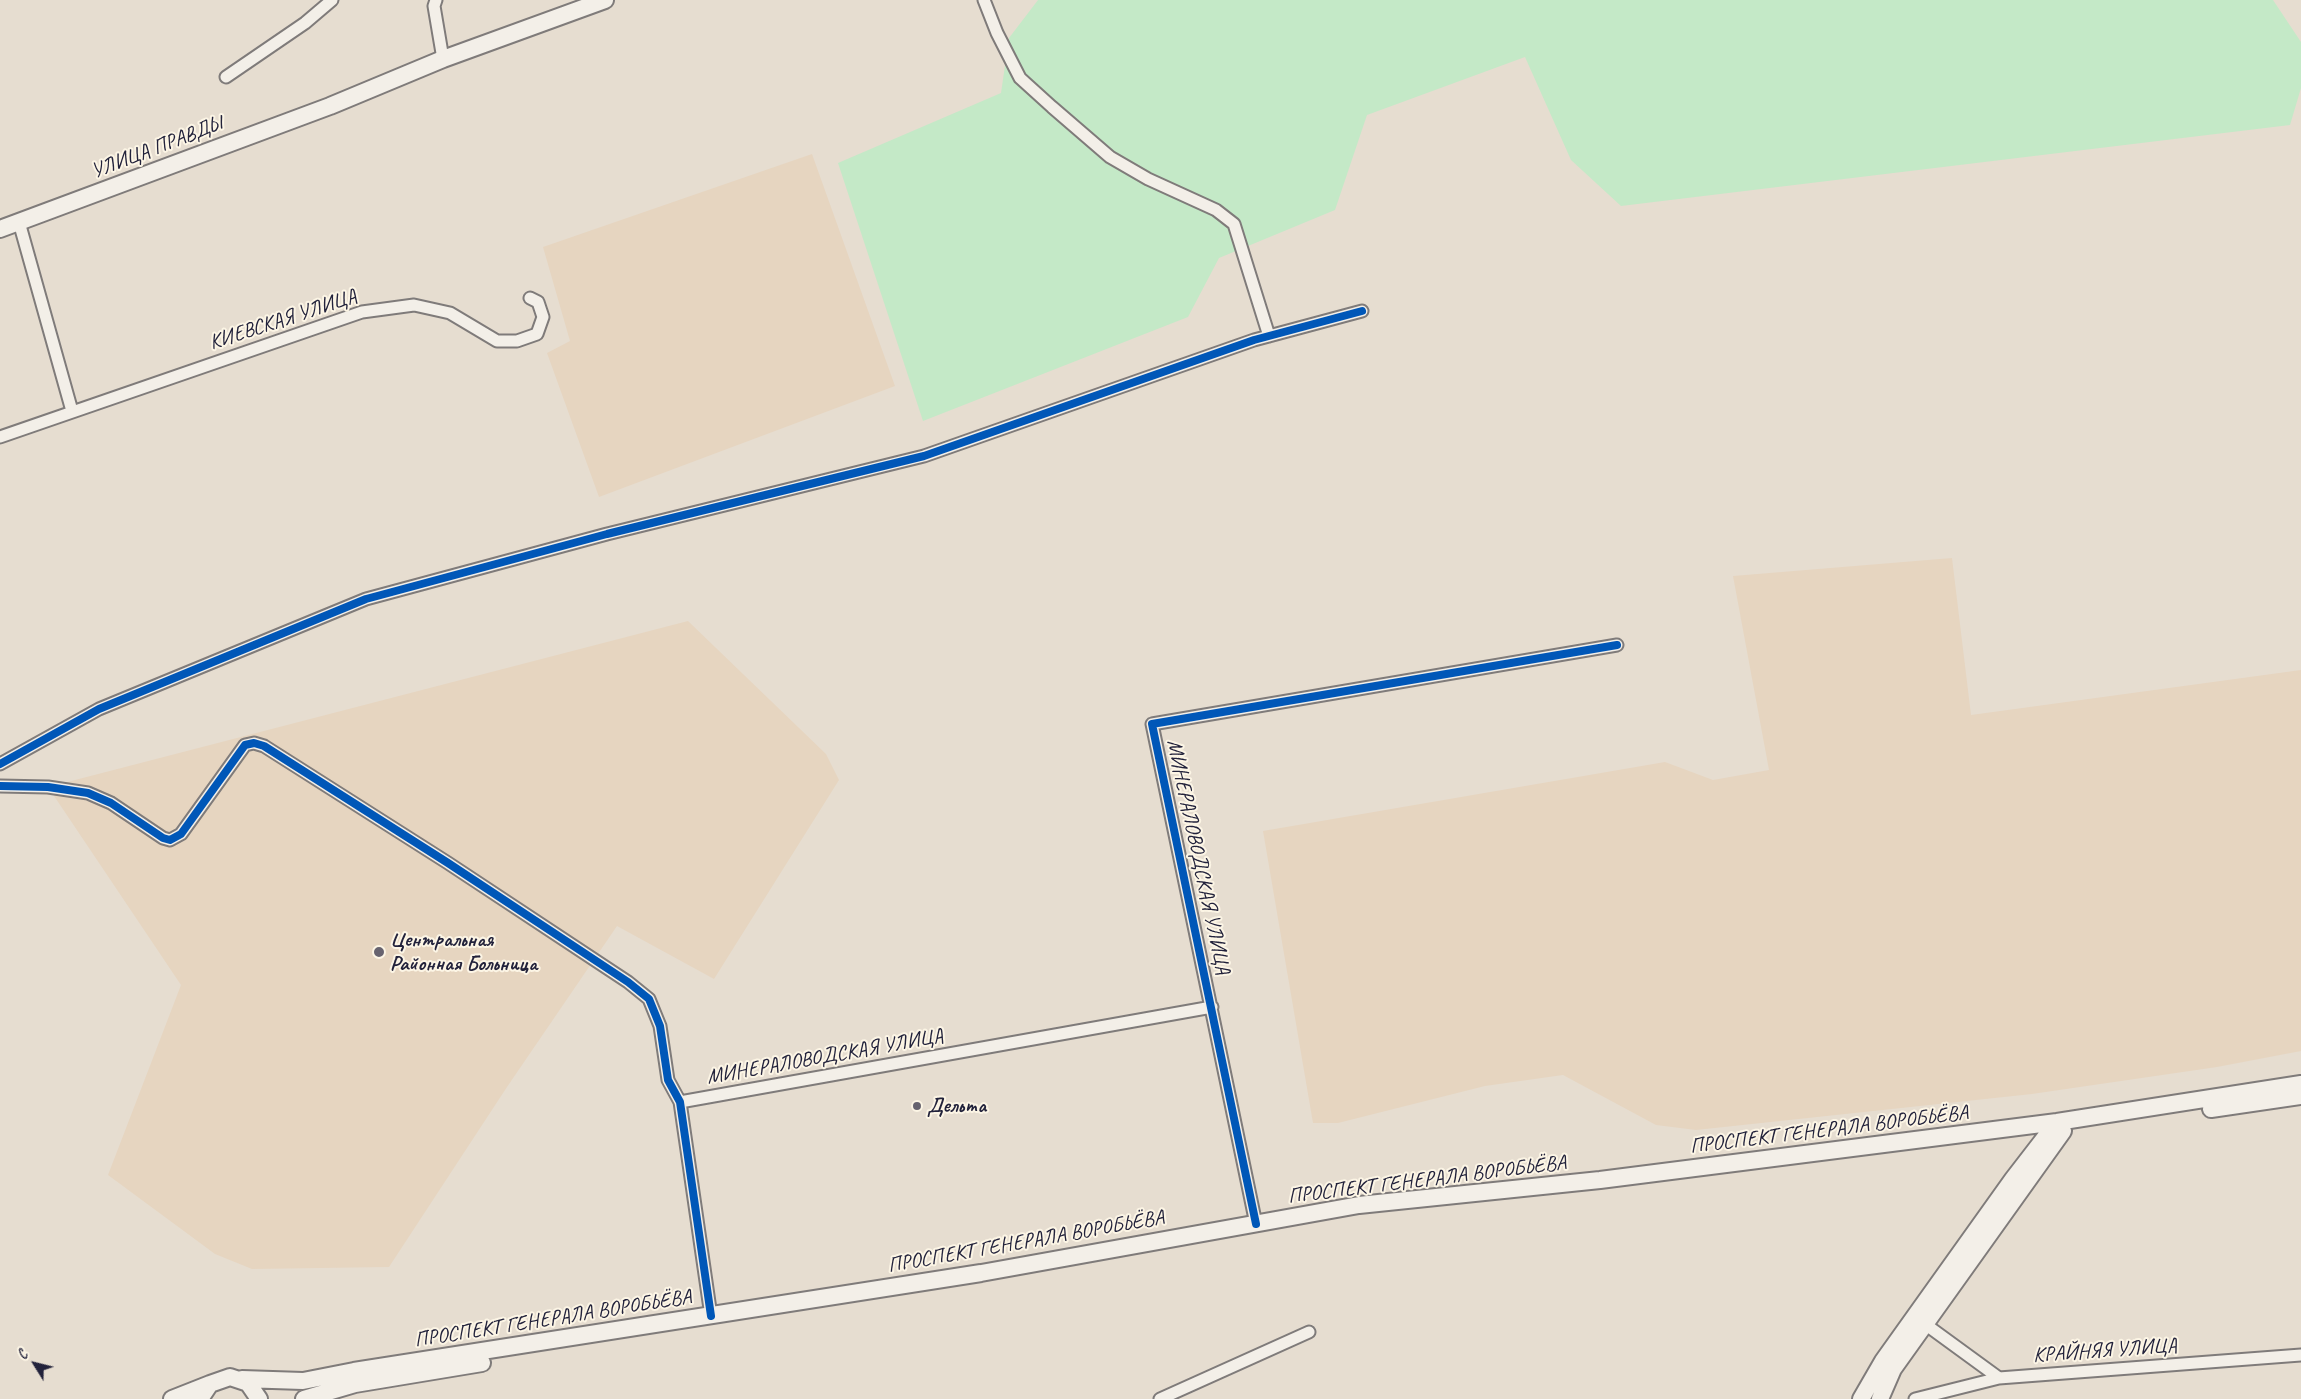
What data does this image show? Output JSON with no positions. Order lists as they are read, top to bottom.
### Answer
{
  "streets": {
    "main road": ["УЛИЦА ПРАВДЫ", "ПРОСПЕКТ ГЕНЕРАЛА ВОРОБЬЁВА"],
    "street": ["КИЕВСКАЯ УЛИЦА", "МИНЕРАЛОВОДСКАЯ УЛИЦА", "КРАЙНЯЯ УЛИЦА"]
  },
  "crossings": [
    ["МИНЕРАЛОВОДСКАЯ УЛИЦА", "ПРОСПЕКТ ГЕНЕРАЛА ВОРОБЬЁВА"]
  ],
  "places": ["Центральная Районная Больница", "Дельта"],
  "north": "top left"
}
